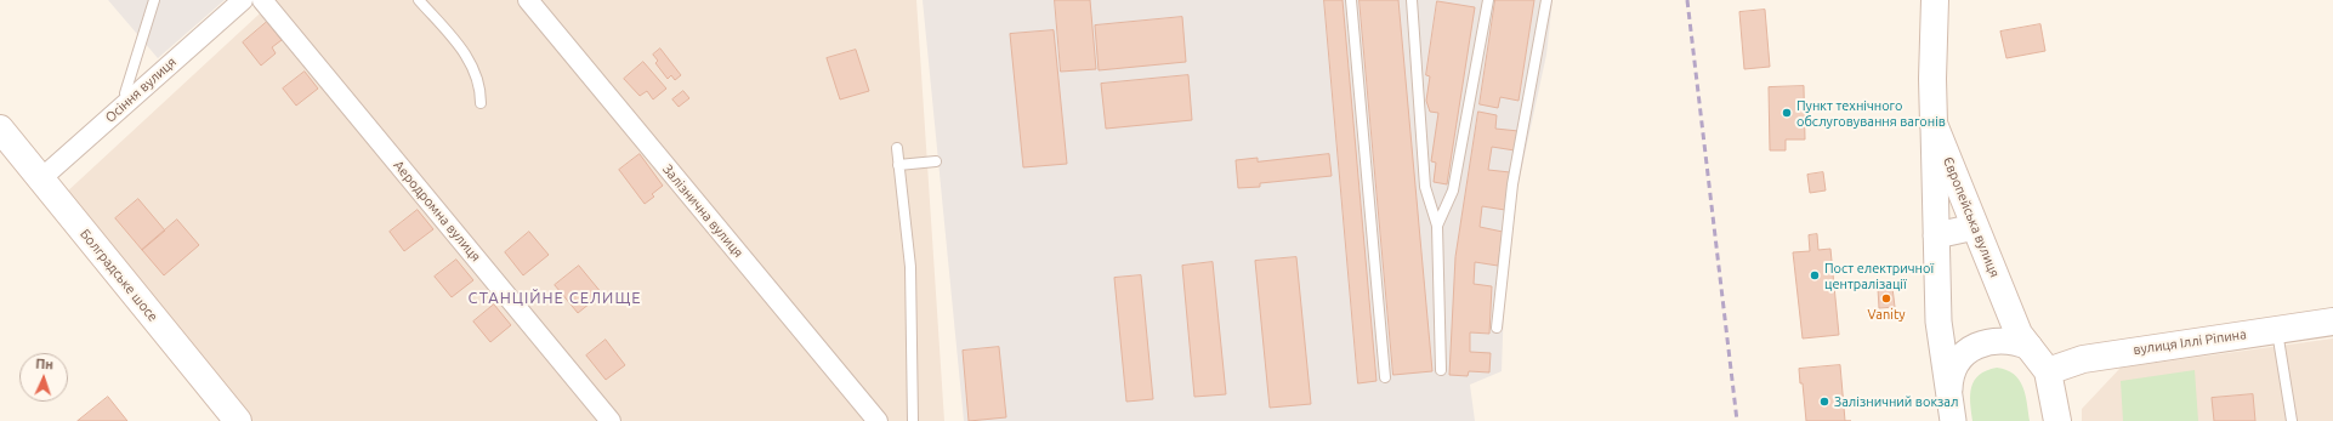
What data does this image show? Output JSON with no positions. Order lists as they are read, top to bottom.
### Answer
{
  "streets": {
    "main road": ["Європейська вулиця", "Болградське шосе", "вулиця Іллі Ріпина"],
    "street": ["Осіння вулиця", "Аеродромна вулиця", "Залізнична вулиця"]
  },
  "crossings": [
    ["Осіння вулиця", "Болградське шосе"],
    ["Європейська вулиця", "вулиця Іллі Ріпина"]
  ],
  "districts": ["СТАНЦІЙНЕ СЕЛИЩЕ"],
  "places": [
    "Пункт технічного обслуговування вагонів",
    "Пост електричної централізації",
    "Vanity",
    "Залізничний вокзал"
  ],
  "north": "top"
}
